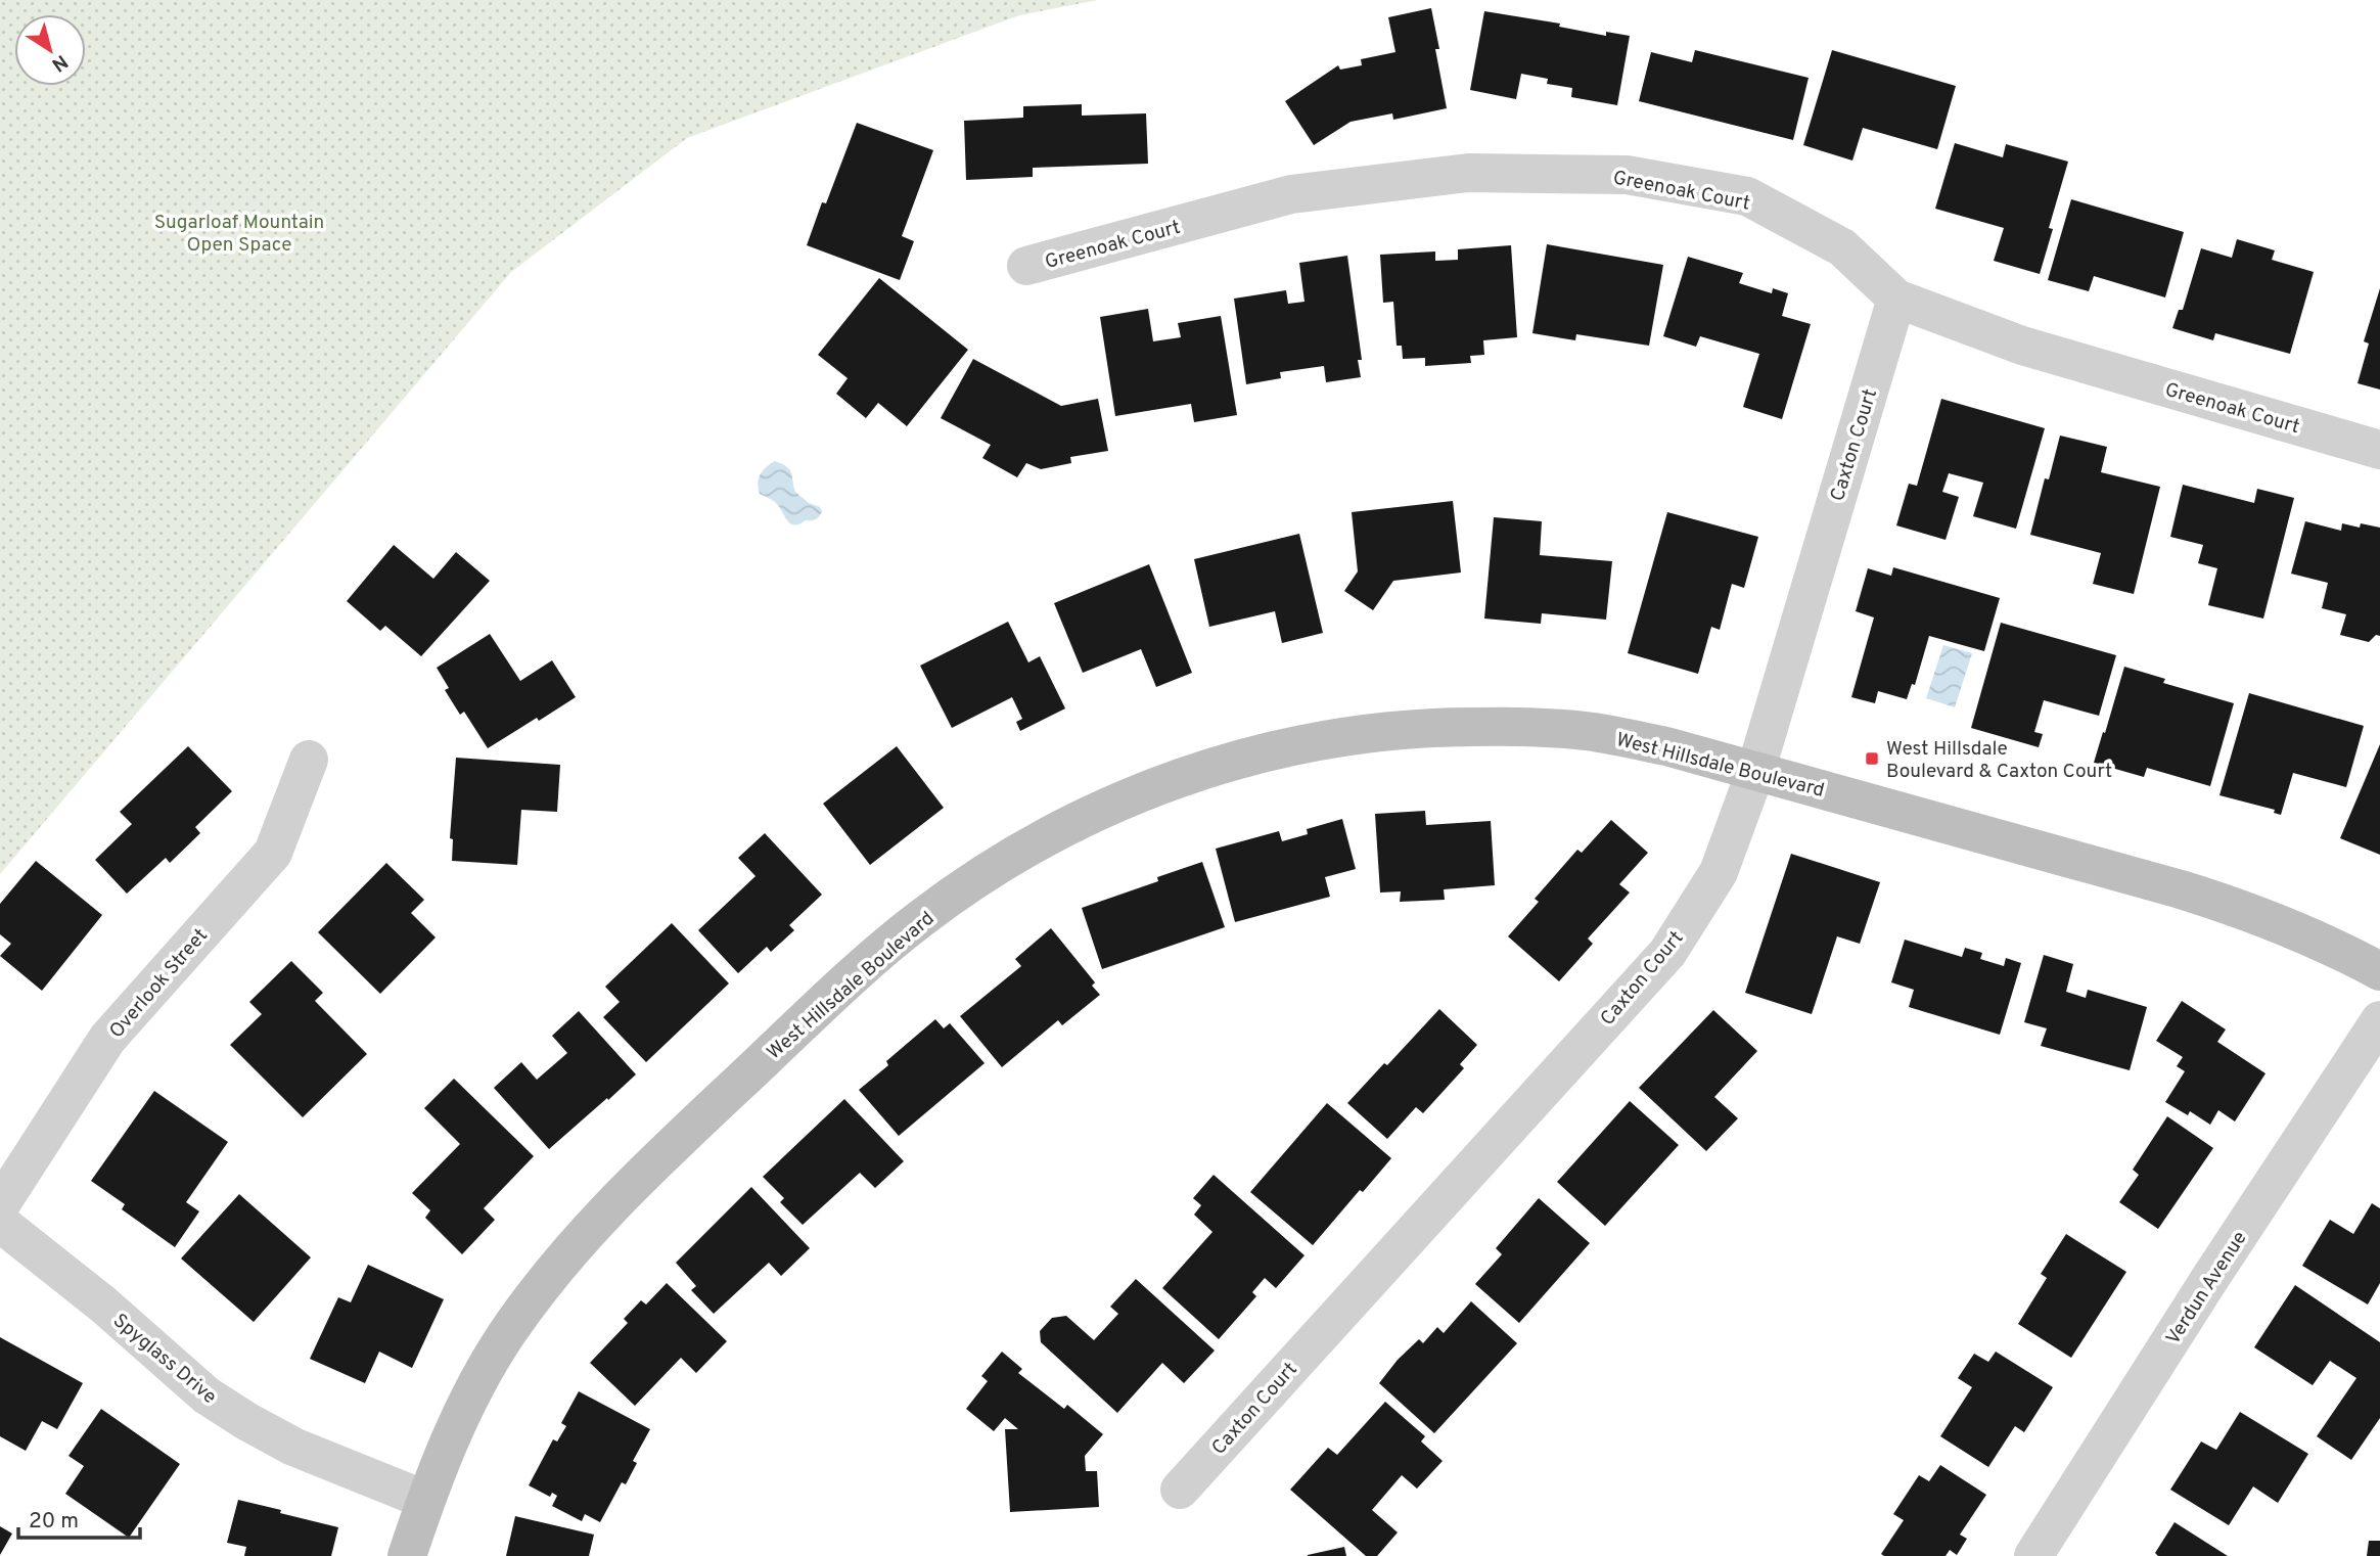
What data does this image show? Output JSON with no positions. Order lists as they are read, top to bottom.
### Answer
{
  "streets": {
    "main road": ["West Hillsdale Boulevard"],
    "street": [
      "Greenoak Court",
      "Caxton Court",
      "Overlook Street",
      "Verdun Avenue",
      "Spyglass Drive"
    ]
  },
  "crossings": [
    ["Greenoak Court", "Caxton Court"],
    ["Caxton Court", "West Hillsdale Boulevard"],
    ["West Hillsdale Boulevard", "Spyglass Drive"]
  ],
  "parks": ["Sugarloaf Mountain Open Space"],
  "places": {
    "transit": ["West Hillsdale Boulevard & Caxton Court"]
  },
  "scale_bar": "20 m",
  "north": "bottom right"
}
